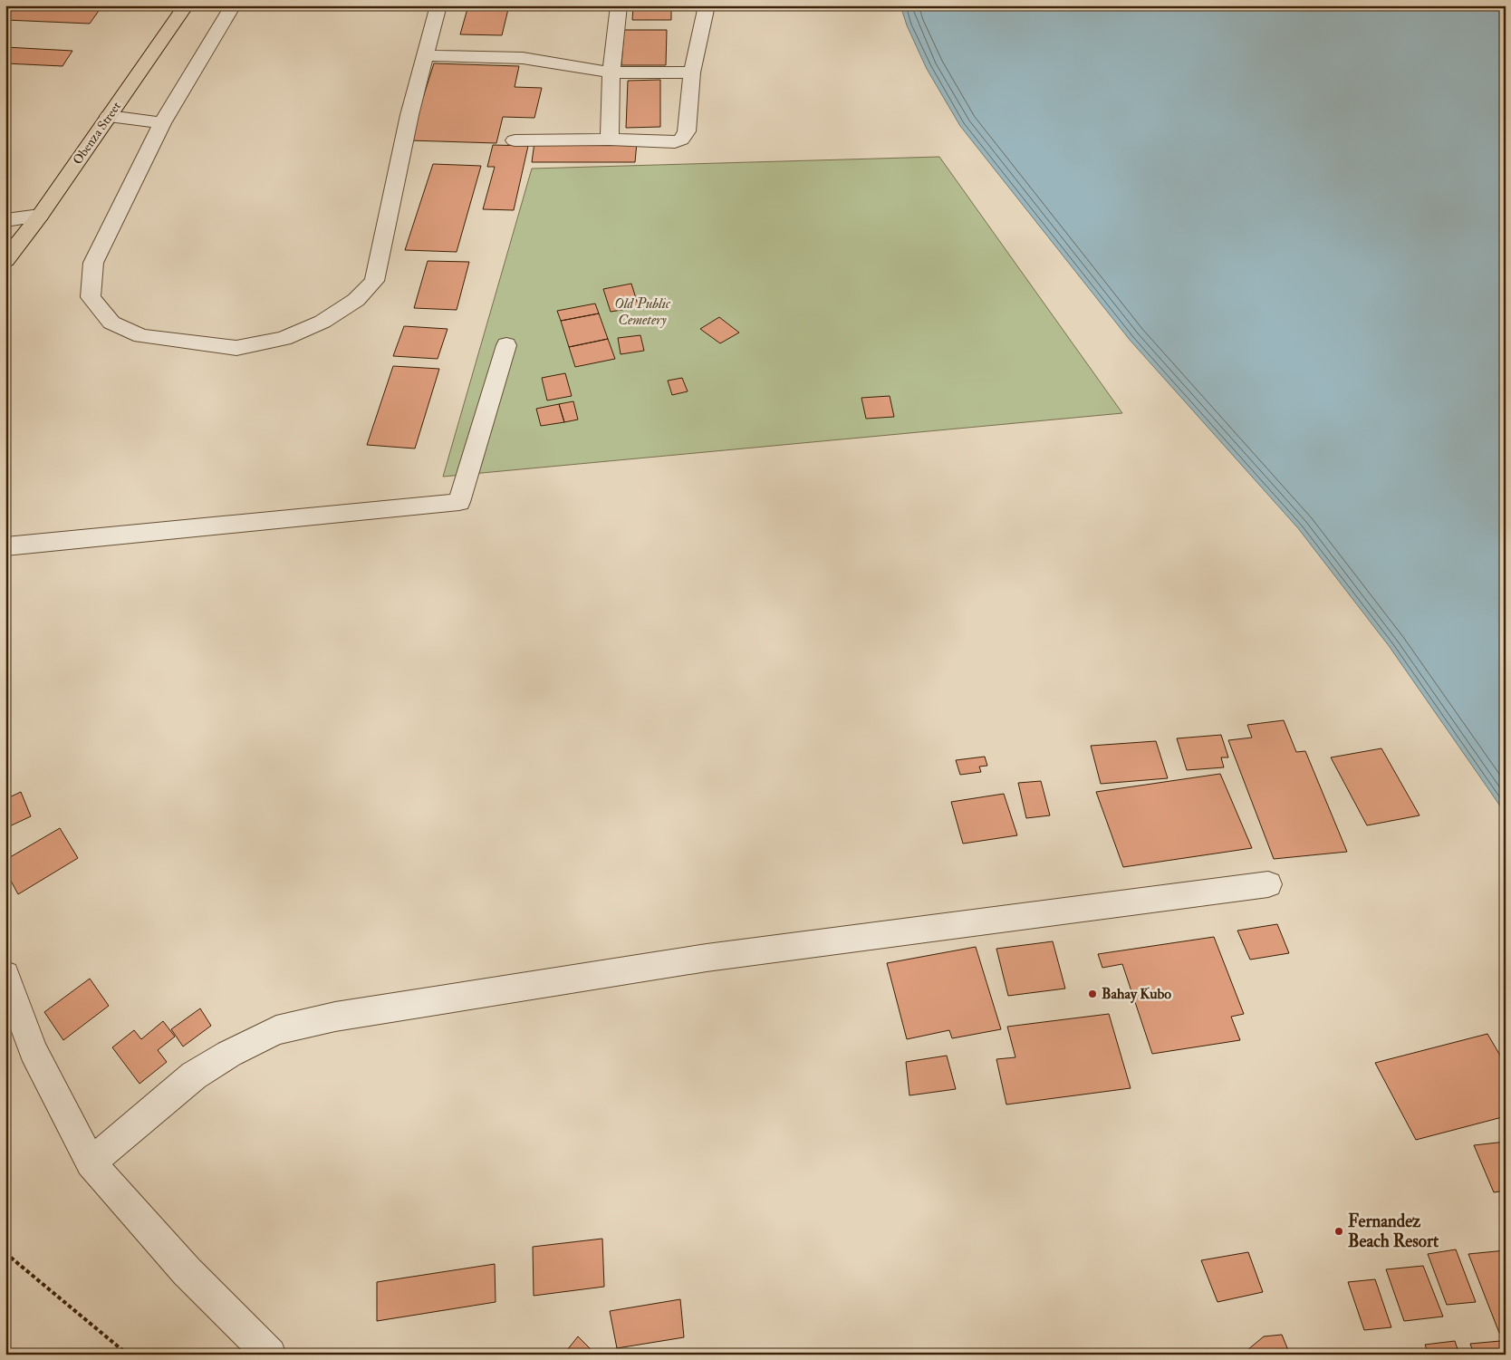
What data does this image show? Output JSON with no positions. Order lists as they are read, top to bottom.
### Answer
{
  "streets": {
    "main road": ["Obenza Street"]
  },
  "parks": ["Old Public Cemetery"],
  "places": ["Bahay Kubo", "Fernandez Beach Resort"]
}
